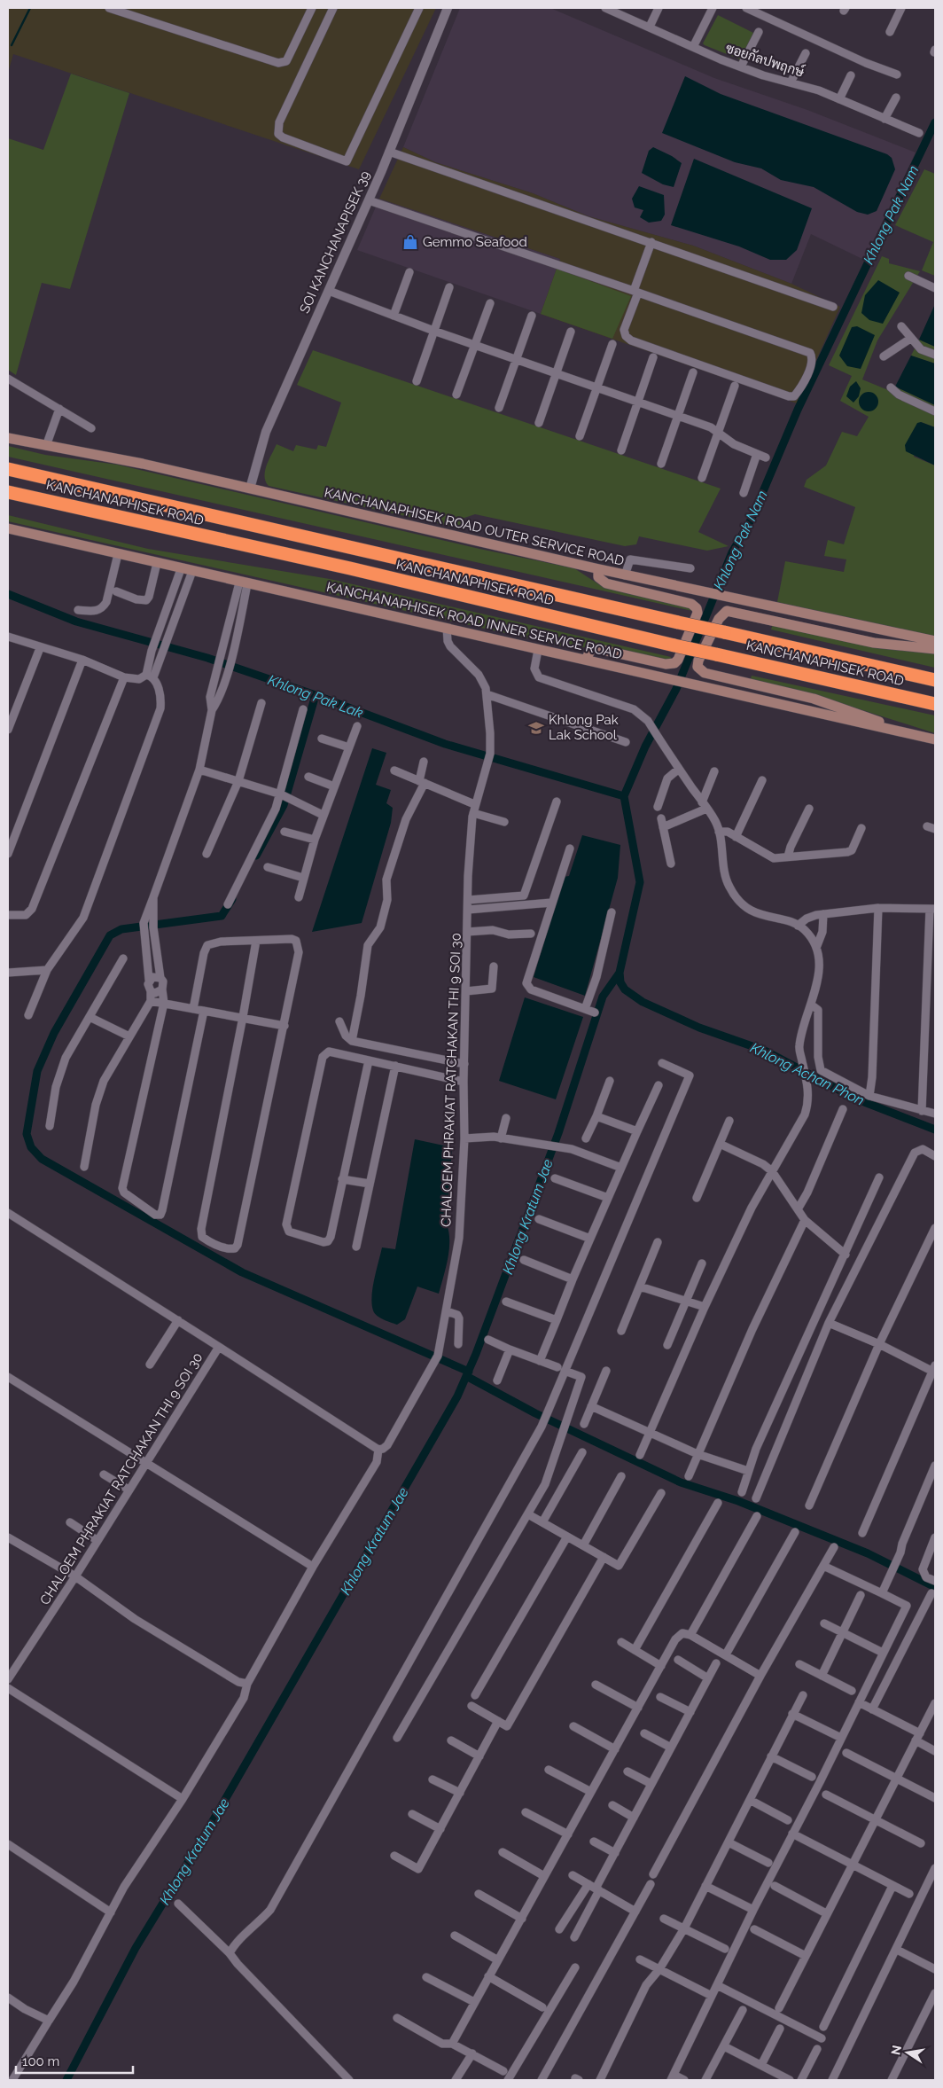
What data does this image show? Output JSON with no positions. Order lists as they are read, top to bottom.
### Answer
{
  "streets": {
    "highway": ["KANCHANAPHISEK ROAD"],
    "main road": ["KANCHANAPHISEK ROAD OUTER SERVICE ROAD", "KANCHANAPHISEK ROAD INNER SERVICE ROAD"],
    "street": ["ซอยกัลปพฤกษ์", "SOI KANCHANAPISEK 39", "CHALOEM PHRAKIAT RATCHAKAN THI 9 SOI 30"]
  },
  "crossings": [
    ["SOI KANCHANAPISEK 39", "KANCHANAPHISEK ROAD OUTER SERVICE ROAD"],
    ["KANCHANAPHISEK ROAD INNER SERVICE ROAD", "CHALOEM PHRAKIAT RATCHAKAN THI 9 SOI 30"]
  ],
  "water": [
    "Khlong Pak Nam",
    "Khlong Pak Lak",
    "Khlong Achan Phon",
    "Khlong Kratum Jae"
  ],
  "places": {
    "shop": ["Gemmo Seafood"],
    "school or university": ["Khlong Pak Lak School"]
  },
  "scale_bar": "100 m",
  "north": "left"
}
